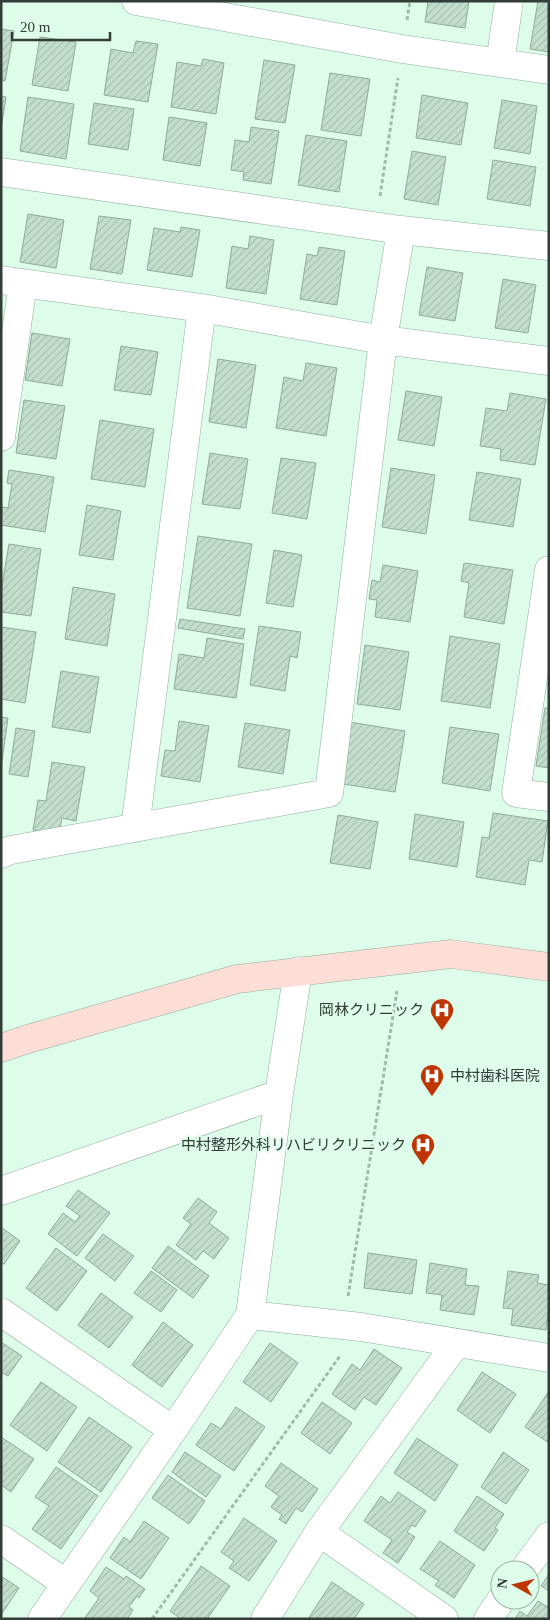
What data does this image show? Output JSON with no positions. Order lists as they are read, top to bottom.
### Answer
{
  "places": {
    "hospital": ["岡林クリニック", "中村歯科医院", "中村整形外科リハビリクリニック"]
  },
  "scale_bar": "20 m",
  "north": "left"
}
